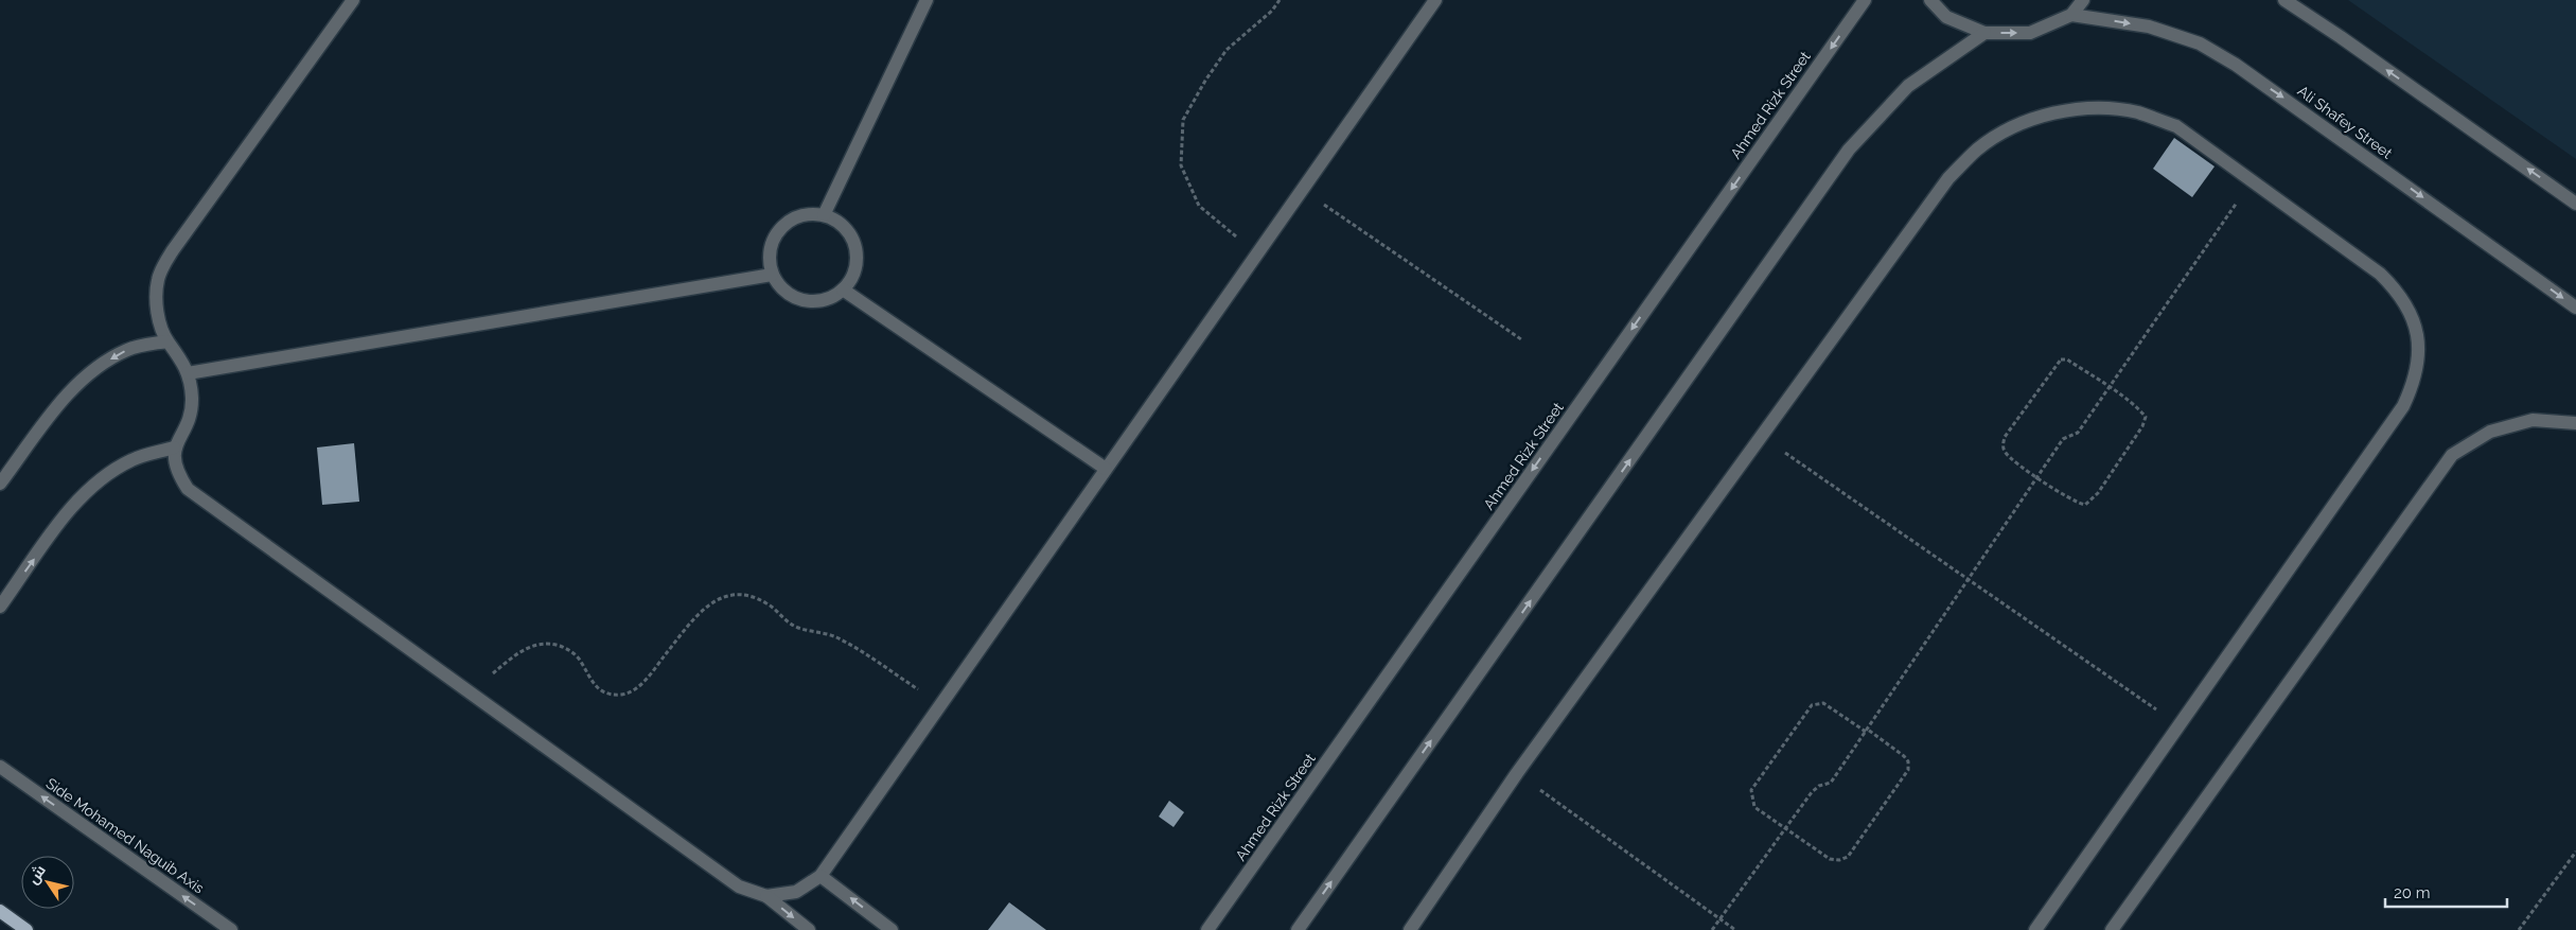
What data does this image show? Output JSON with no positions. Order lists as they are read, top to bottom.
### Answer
{
  "streets": {
    "street": ["Ahmed Rizk Street", "Ali Shafey Street", "Side Mohamed Naguib Axis"]
  },
  "one_way": ["Side Mohamed Naguib Axis"],
  "scale_bar": "20 m",
  "north": "top left"
}
